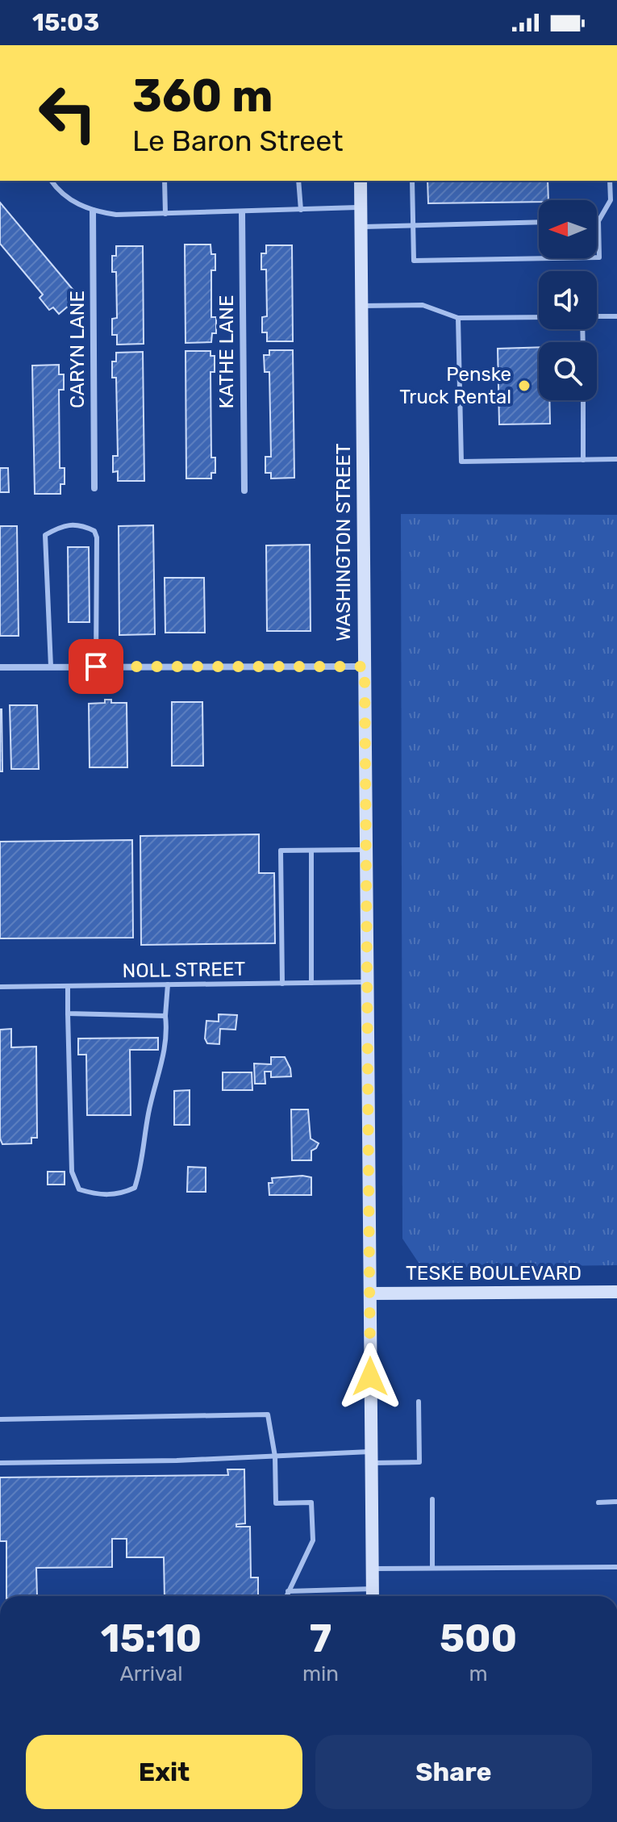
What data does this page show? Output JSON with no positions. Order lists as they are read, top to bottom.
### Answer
{
  "streets": {
    "main road": ["WASHINGTON STREET", "TESKE BOULEVARD"],
    "street": ["CARYN LANE", "KATHE LANE"],
    "lane": ["NOLL STREET"]
  },
  "crossings": [
    ["WASHINGTON STREET", "NOLL STREET"],
    ["WASHINGTON STREET", "TESKE BOULEVARD"]
  ],
  "places": ["Penske Truck Rental"],
  "north": "left",
  "page": {
    "status": "15:03",
    "turn": ["360 m", "Le Baron Street"],
    "eta": [
      "15:10",
      "Arrival",
      "7",
      "min",
      "500",
      "m"
    ],
    "buttons": ["Exit", "Share"]
  }
}
